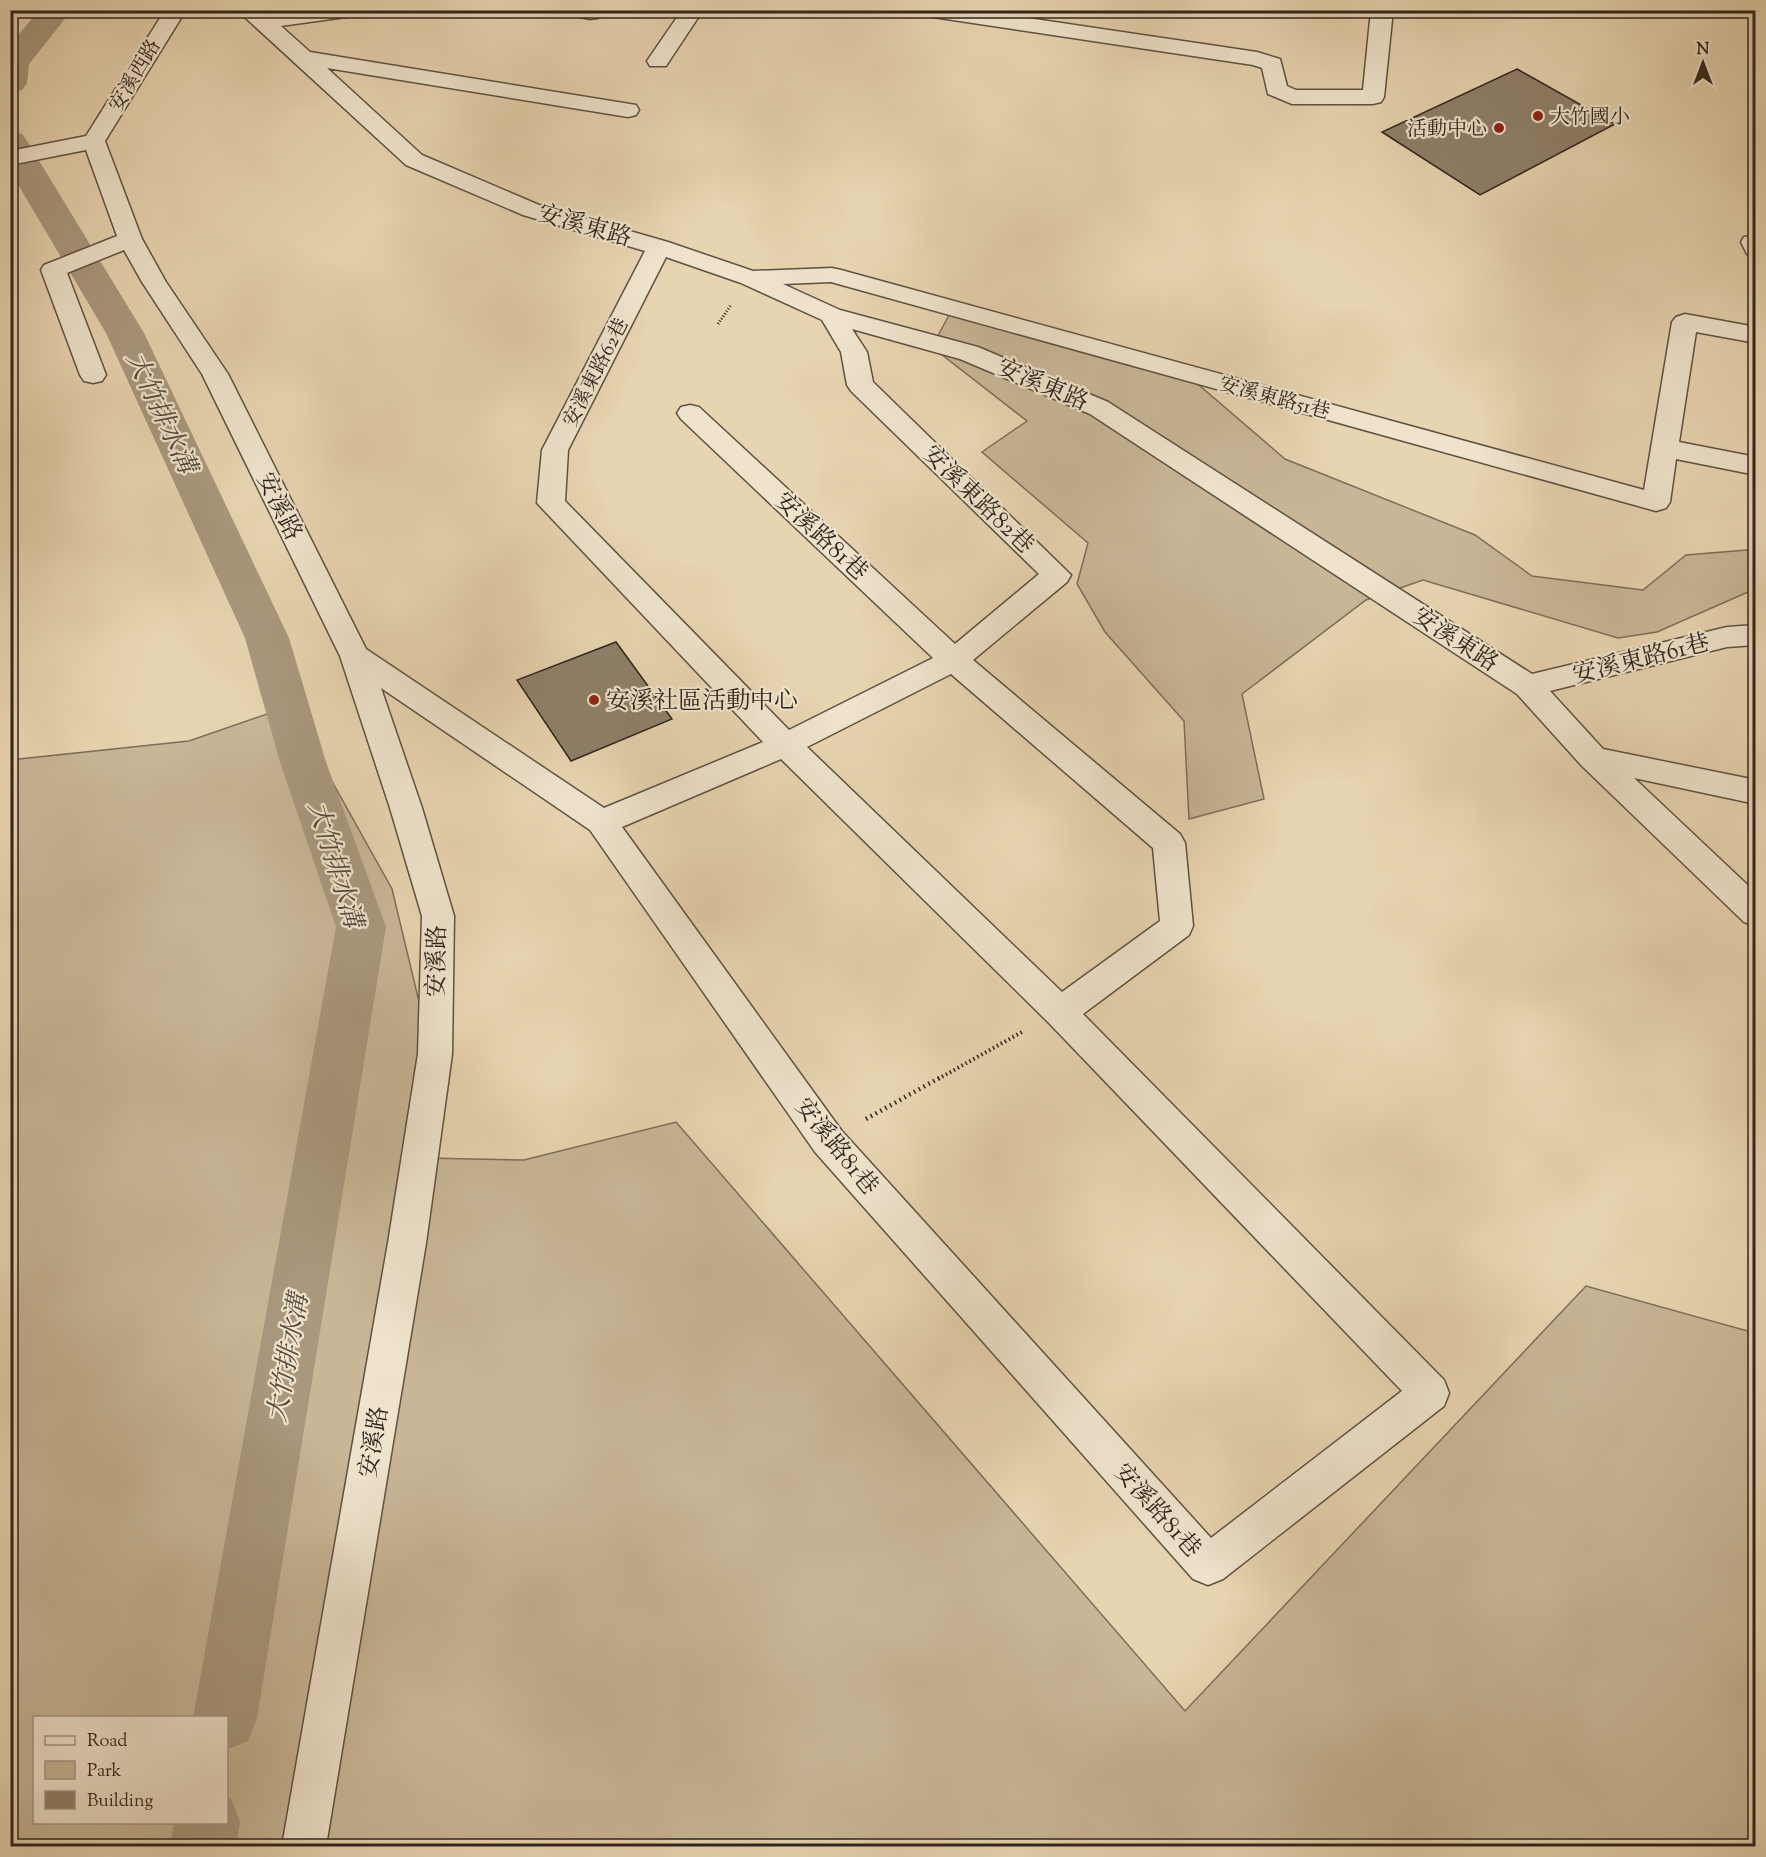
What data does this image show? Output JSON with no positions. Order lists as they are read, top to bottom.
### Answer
{
  "streets": {
    "street": [
      "安溪西路",
      "安溪東路",
      "安溪東路62巷",
      "安溪東路51巷",
      "安溪東路82巷",
      "安溪路",
      "安溪路81巷",
      "安溪東路61巷"
    ]
  },
  "crossings": [
    ["安溪西路", "安溪路"],
    ["安溪東路", "安溪東路62巷"],
    ["安溪東路", "安溪東路51巷"],
    ["安溪東路", "安溪東路82巷"],
    ["安溪東路", "安溪東路61巷"],
    ["安溪東路62巷", "安溪路81巷"],
    ["安溪東路82巷", "安溪路81巷"],
    ["安溪路", "安溪路81巷"]
  ],
  "water": ["大竹排水溝"],
  "places": ["大竹國小", "活動中心", "安溪社區活動中心"],
  "legend": ["Road", "Park", "Building"],
  "north": "top"
}
